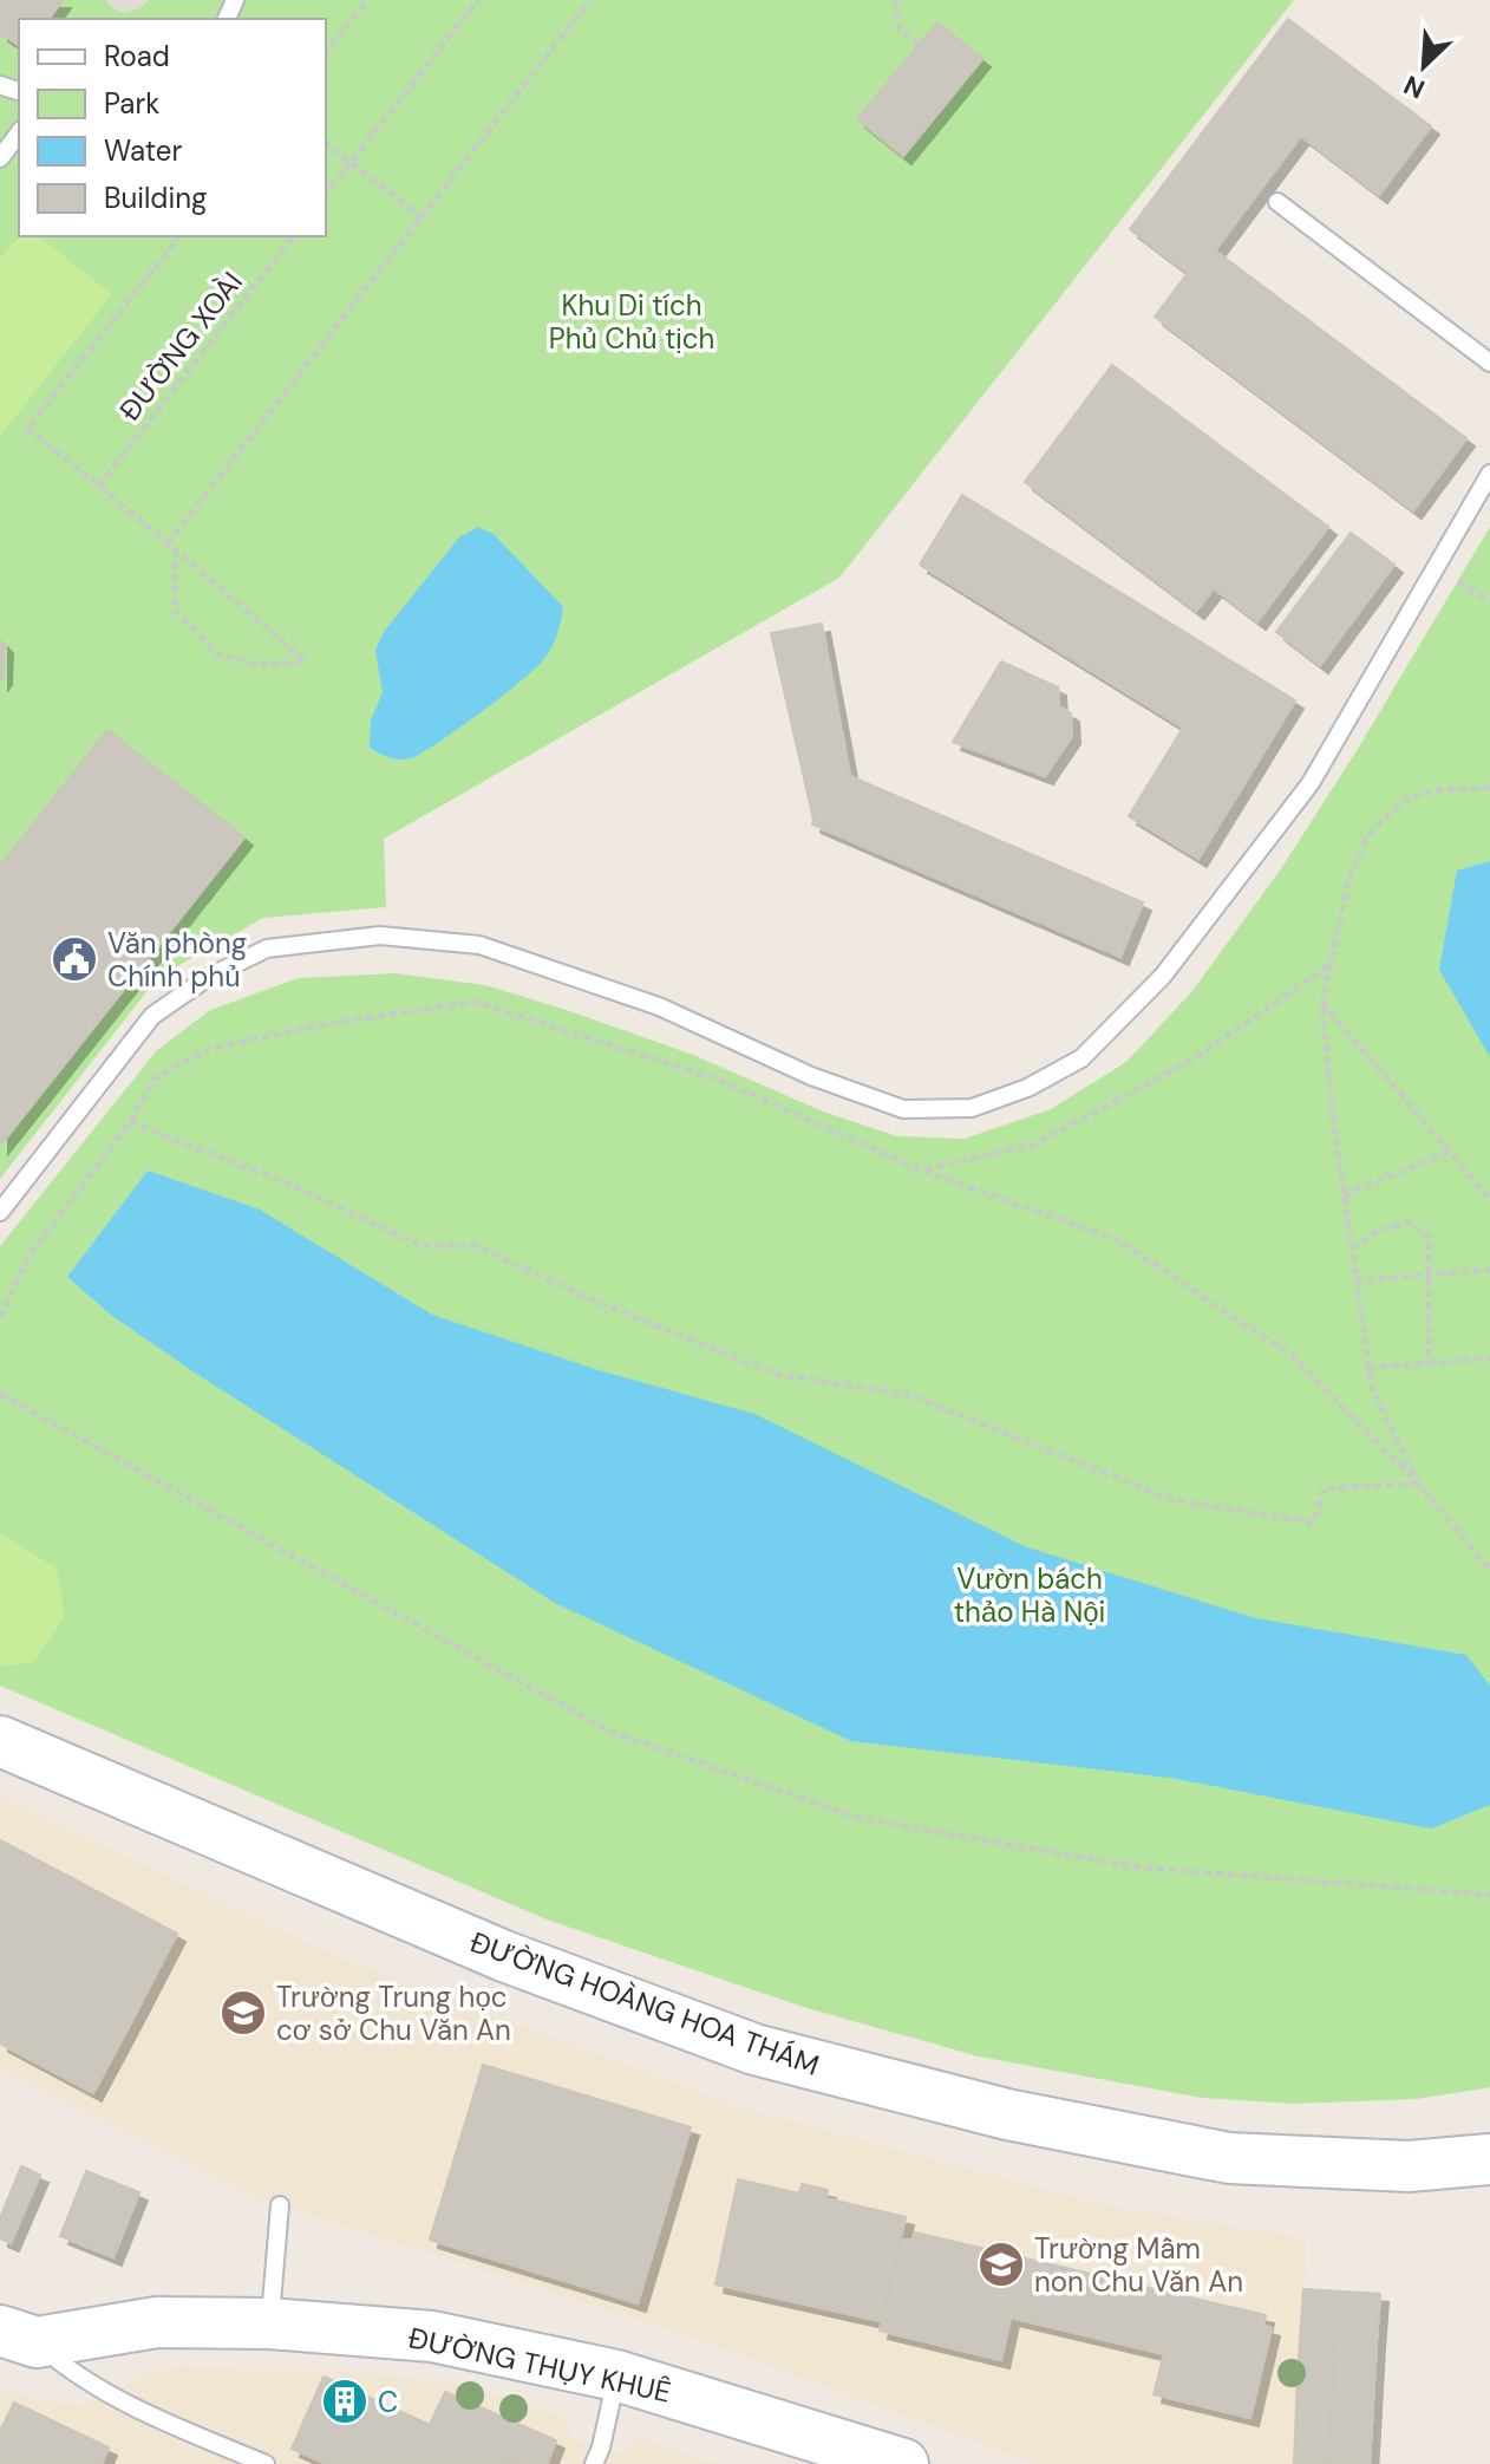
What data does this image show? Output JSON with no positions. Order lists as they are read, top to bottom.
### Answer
{
  "streets": {
    "main road": ["ĐƯỜNG HOÀNG HOA THÁM", "ĐƯỜNG THỤY KHUÊ"],
    "path": ["ĐƯỜNG XOÀI"]
  },
  "parks": ["Khu Di tích Phủ Chủ tịch", "Vườn bách thảo Hà Nội"],
  "places": {
    "public building": ["Văn phòng Chính phủ"],
    "school or university": ["Trường Trung học cơ sở Chu Văn An", "Trường Mầm non Chu Văn An"],
    "building": ["C"]
  },
  "legend": [
    "Road",
    "Park",
    "Water",
    "Building"
  ],
  "north": "bottom left"
}
